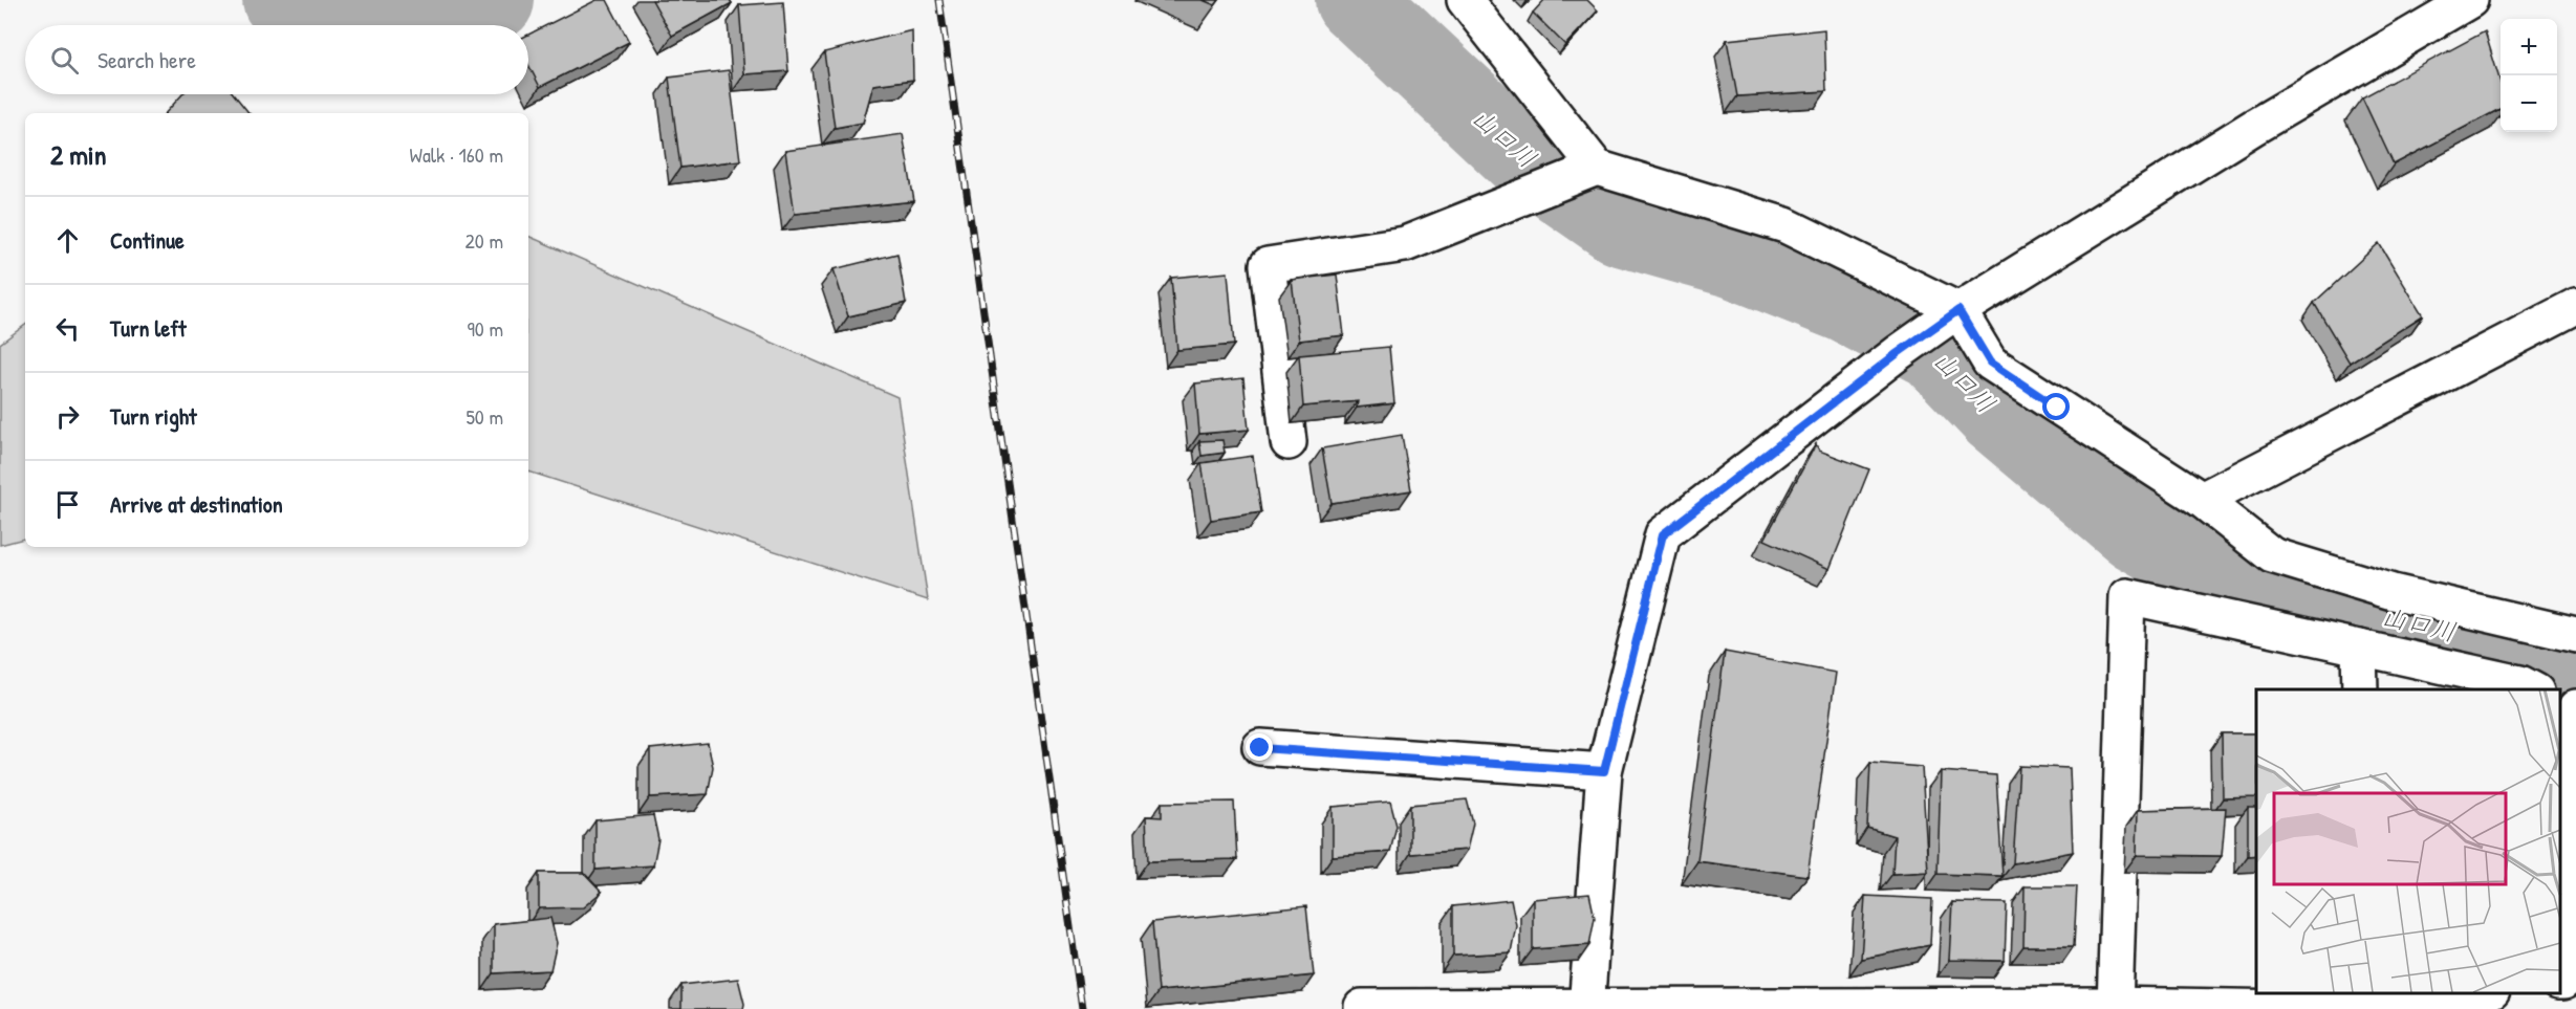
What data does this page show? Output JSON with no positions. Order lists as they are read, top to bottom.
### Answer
{
  "water": ["山口川"],
  "page": {
    "map_buttons": ["+", "−"],
    "search": "Search here",
    "heading": ["2 min", "Walk · 160 m"],
    "list": [
      ["Continue", "20 m"],
      ["Turn left", "90 m"],
      ["Turn right", "50 m"],
      "Arrive at destination"
    ]
  }
}
